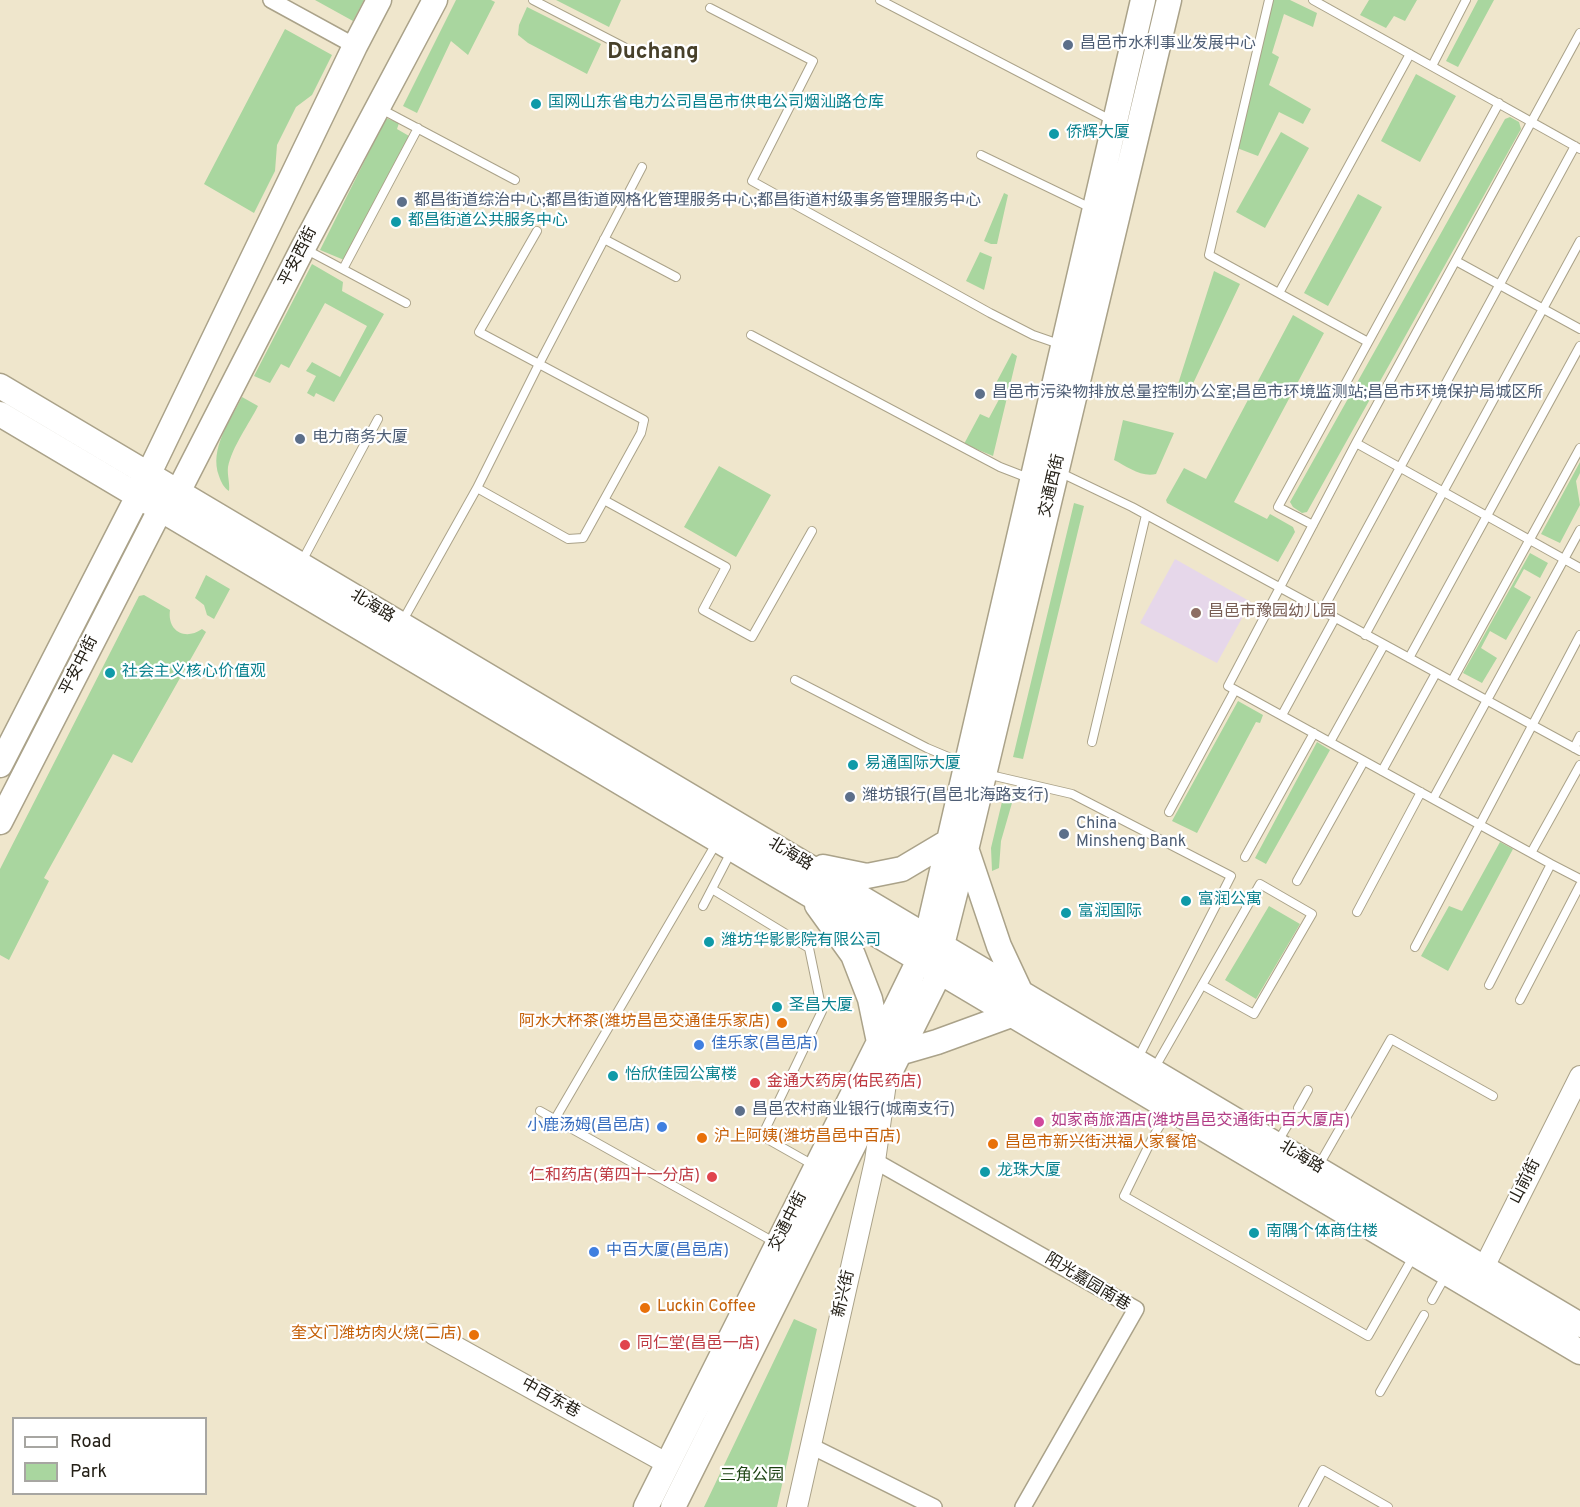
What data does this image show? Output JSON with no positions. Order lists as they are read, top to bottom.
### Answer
{
  "streets": {
    "main road": [
      "平安西街",
      "交通西街",
      "北海路",
      "平安中街",
      "交通中街"
    ],
    "street": [
      "山前街",
      "阳光嘉园南巷",
      "新兴街",
      "中百东巷"
    ]
  },
  "crossings": [
    ["平安西街", "北海路"],
    ["平安西街", "平安中街"],
    ["交通西街", "北海路"],
    ["交通西街", "交通中街"],
    ["北海路", "平安中街"],
    ["北海路", "山前街"],
    ["北海路", "交通中街"],
    ["交通中街", "新兴街"],
    ["交通中街", "中百东巷"],
    ["阳光嘉园南巷", "新兴街"]
  ],
  "districts": ["Duchang"],
  "parks": ["三角公园"],
  "places": [
    "昌邑市水利事业发展中心",
    "国网山东省电力公司昌邑市供电公司烟汕路仓库",
    "侨辉大厦",
    "都昌街道综治中心;都昌街道网格化管理服务中心;都昌街道村级事务管理服务中心",
    "都昌街道公共服务中心",
    "昌邑市污染物排放总量控制办公室;昌邑市环境监测站;昌邑市环境保护局城区所",
    "电力商务大厦",
    "昌邑市豫园幼儿园",
    "社会主义核心价值观",
    "易通国际大厦",
    "潍坊银行(昌邑北海路支行)",
    "China Minsheng Bank",
    "富润公寓",
    "富润国际",
    "潍坊华影影院有限公司",
    "圣昌大厦",
    "阿水大杯茶(潍坊昌邑交通佳乐家店)",
    "佳乐家(昌邑店)",
    "怡欣佳园公寓楼",
    "金通大药房(佑民药店)",
    "昌邑农村商业银行(城南支行)",
    "如家商旅酒店(潍坊昌邑交通街中百大厦店)",
    "小鹿汤姆(昌邑店)",
    "沪上阿姨(潍坊昌邑中百店)",
    "昌邑市新兴街洪福人家餐馆",
    "龙珠大厦",
    "仁和药店(第四十一分店)",
    "南隅个体商住楼",
    "中百大厦(昌邑店)",
    "Luckin Coffee",
    "奎文门潍坊肉火烧(二店)",
    "同仁堂(昌邑一店)"
  ],
  "legend": ["Road", "Park"]
}
